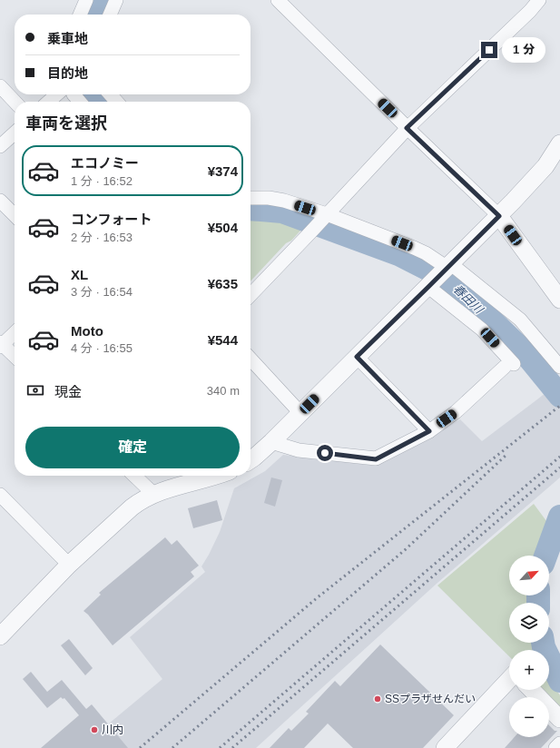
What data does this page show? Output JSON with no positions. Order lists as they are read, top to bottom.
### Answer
{
  "water": ["春田川"],
  "places": ["SSプラザせんだい", "川内"],
  "north": "top right",
  "page": {
    "banner": ["乗車地", "目的地"],
    "bubble": "1 分",
    "heading": "車両を選択",
    "list": [
      {
        "name": "エコノミー",
        "note": "1 分 · 16:52",
        "value": "¥374"
      },
      {
        "name": "コンフォート",
        "note": "2 分 · 16:53",
        "value": "¥504"
      },
      {
        "name": "XL",
        "note": "3 分 · 16:54",
        "value": "¥635"
      },
      {
        "name": "Moto",
        "note": "4 分 · 16:55",
        "value": "¥544"
      }
    ],
    "pay": ["現金", "340 m"],
    "buttons": "確定",
    "map_buttons": ["+", "−"]
  }
}
